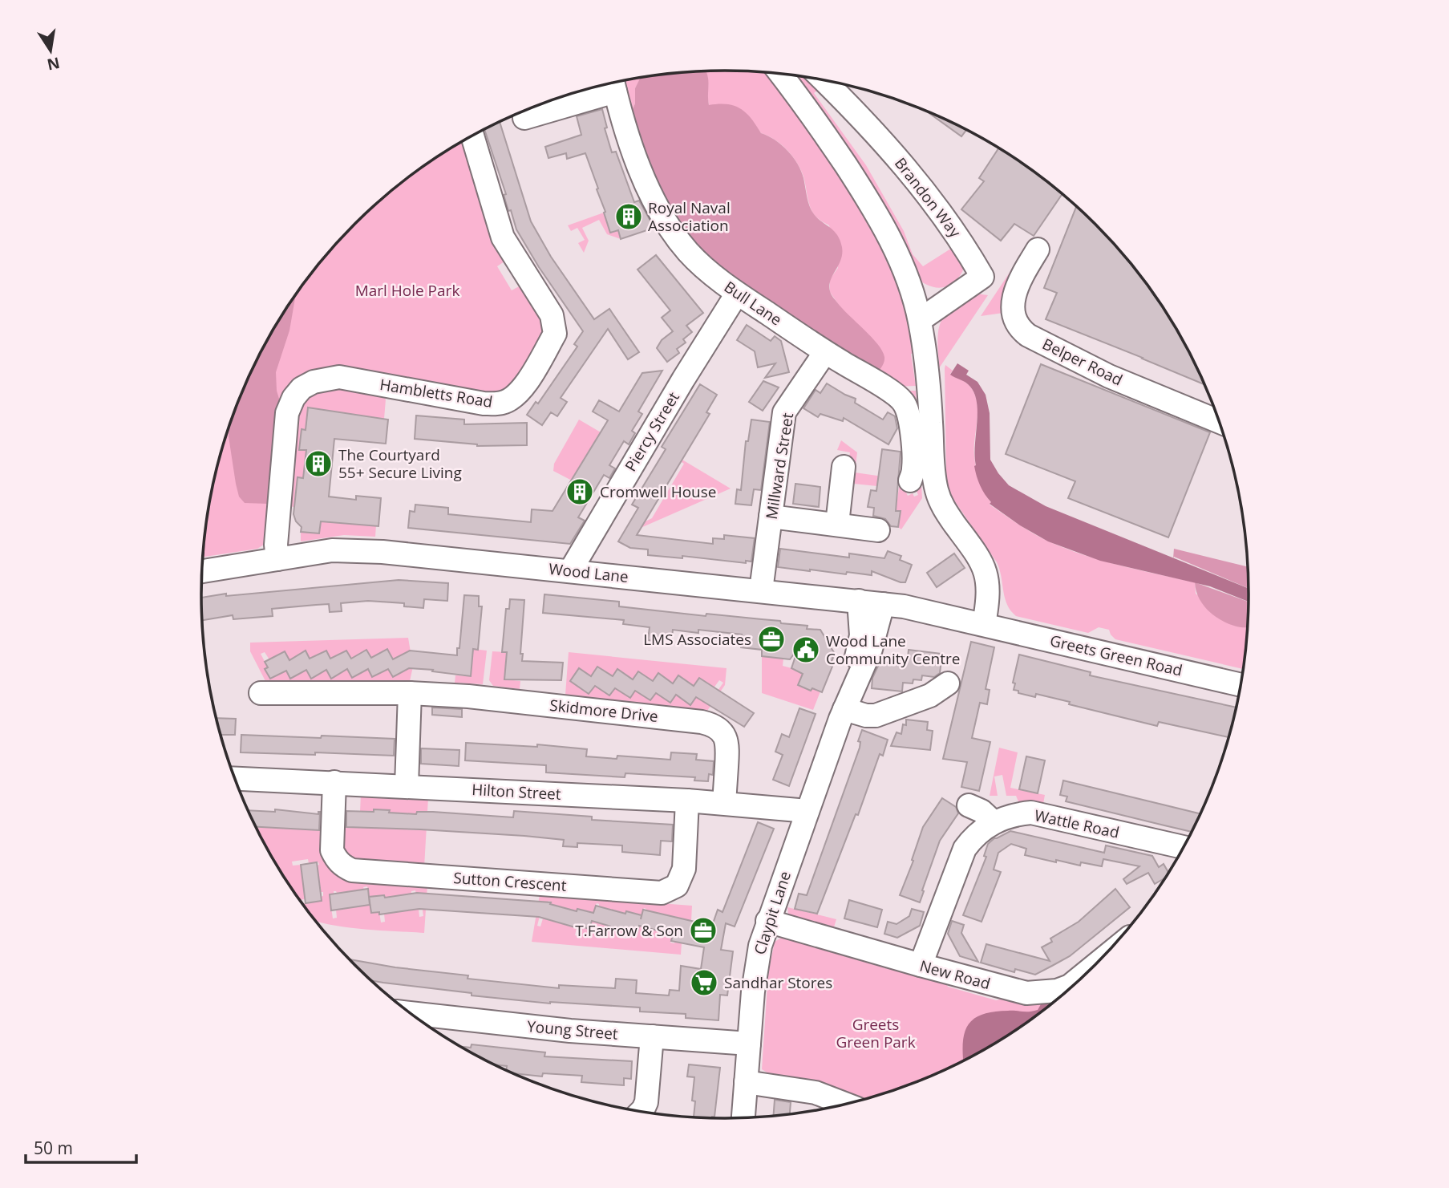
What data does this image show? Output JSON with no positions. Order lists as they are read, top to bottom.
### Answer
{
  "streets": {
    "street": [
      "Brandon Way",
      "Bull Lane",
      "Belper Road",
      "Hambletts Road",
      "Piercy Street",
      "Millward Street",
      "Wood Lane",
      "Greets Green Road",
      "Skidmore Drive",
      "Hilton Street",
      "Wattle Road",
      "Sutton Crescent",
      "Claypit Lane",
      "New Road",
      "Young Street"
    ]
  },
  "crossings": [
    ["Bull Lane", "Piercy Street"],
    ["Bull Lane", "Millward Street"],
    ["Hambletts Road", "Wood Lane"],
    ["Piercy Street", "Wood Lane"],
    ["Millward Street", "Wood Lane"],
    ["Wood Lane", "Greets Green Road"],
    ["Wood Lane", "Claypit Lane"],
    ["Skidmore Drive", "Hilton Street"],
    ["Hilton Street", "Sutton Crescent"],
    ["Hilton Street", "Claypit Lane"],
    ["Wattle Road", "New Road"],
    ["Claypit Lane", "New Road"],
    ["Claypit Lane", "Young Street"]
  ],
  "parks": ["Marl Hole Park", "Greets Green Park"],
  "places": {
    "building": ["Royal Naval Association", "The Courtyard 55+ Secure Living", "Cromwell House"],
    "office": ["LMS Associates", "T.Farrow & Son"],
    "public building": ["Wood Lane Community Centre"],
    "supermarket": ["Sandhar Stores"]
  },
  "scale_bar": "50 m",
  "north": "bottom"
}
